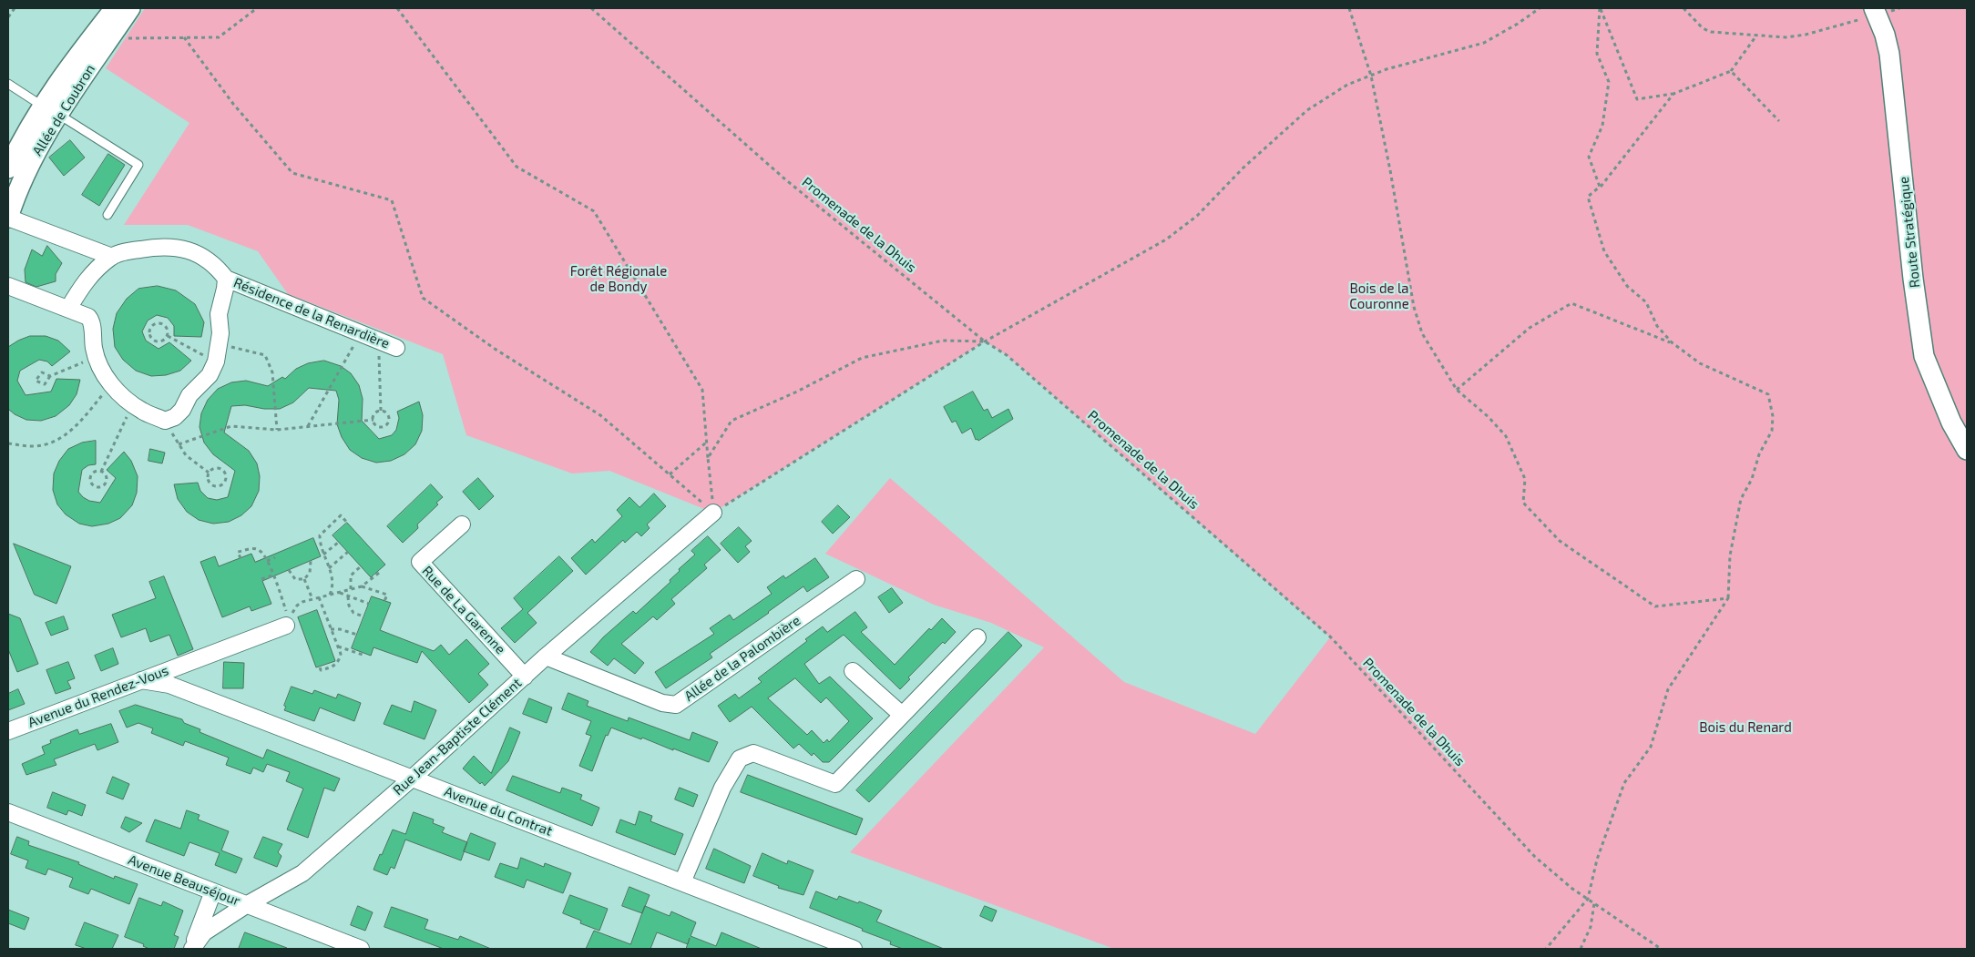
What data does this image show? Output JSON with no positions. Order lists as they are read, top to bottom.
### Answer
{
  "streets": {
    "street": [
      "Allée de Coubron",
      "Route Stratégique",
      "Résidence de la Renardière",
      "Rue de La Garenne",
      "Allée de la Palombière",
      "Avenue du Rendez-Vous",
      "Rue Jean-Baptiste Clément",
      "Avenue du Contrat",
      "Avenue Beauséjour"
    ],
    "path": ["Promenade de la Dhuis"]
  },
  "crossings": [
    ["Rue de La Garenne", "Rue Jean-Baptiste Clément"],
    ["Allée de la Palombière", "Rue Jean-Baptiste Clément"],
    ["Avenue du Rendez-Vous", "Avenue du Contrat"],
    ["Rue Jean-Baptiste Clément", "Avenue du Contrat"],
    ["Rue Jean-Baptiste Clément", "Avenue Beauséjour"]
  ],
  "parks": ["Forêt Régionale de Bondy", "Bois de la Couronne", "Bois du Renard"]
}
